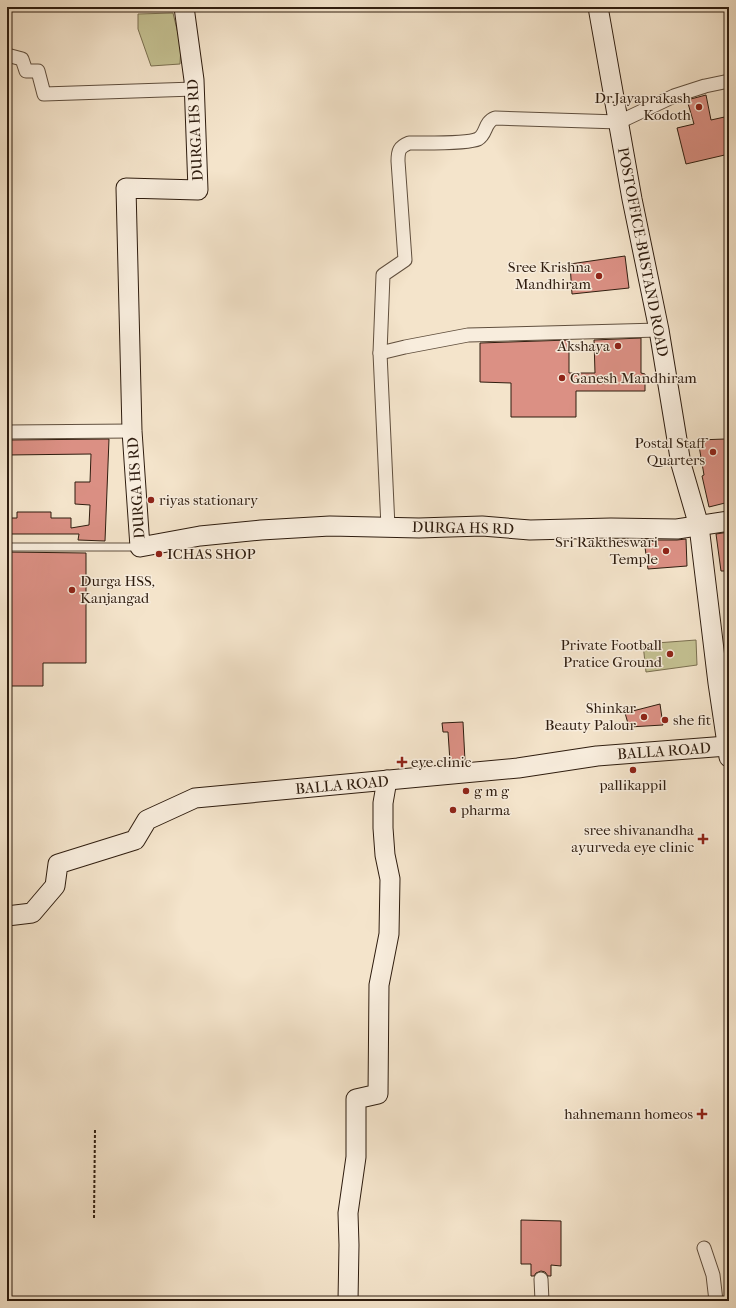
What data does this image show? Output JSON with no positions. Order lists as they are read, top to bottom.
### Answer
{
  "streets": {
    "street": ["DURGA HS RD", "POSTOFFICE-BUSTAND ROAD", "BALLA ROAD"]
  },
  "crossings": [
    ["DURGA HS RD", "POSTOFFICE-BUSTAND ROAD"],
    ["POSTOFFICE-BUSTAND ROAD", "BALLA ROAD"]
  ],
  "places": {
    "other": [
      "Dr.Jayaprakash Kodoth",
      "Sree Krishna Mandhiram",
      "Akshaya",
      "Ganesh Mandhiram",
      "Postal Staff Quarters",
      "riyas stationary",
      "Sri Raktheswari Temple",
      "ICHAS SHOP",
      "Durga HSS, Kanjangad",
      "Private Football Pratice Ground",
      "Shinkar Beauty Palour",
      "she fit",
      "pallikappil",
      "g m g",
      "pharma"
    ],
    "health": ["eye clinic", "sree shivanandha ayurveda eye clinic", "hahnemann homeos"]
  }
}
